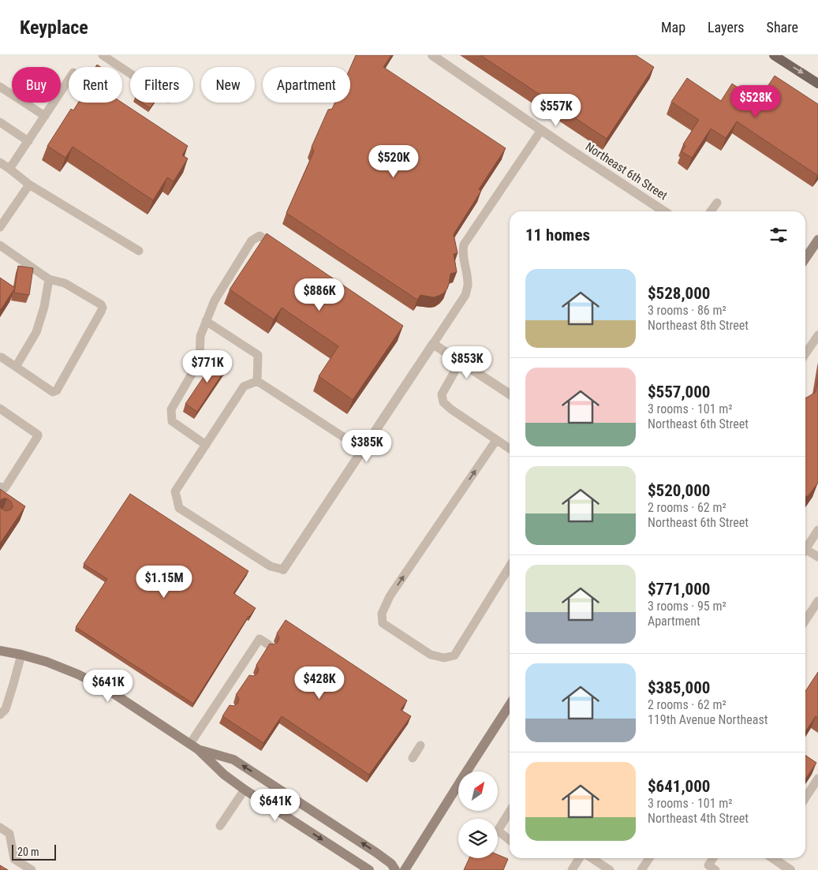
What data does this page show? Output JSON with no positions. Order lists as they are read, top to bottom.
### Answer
{
  "streets": {
    "street": ["Northeast 6th Street"]
  },
  "scale_bar": "20 m",
  "north": "top right",
  "page": {
    "header": "Keyplace",
    "nav": ["Map", "Layers", "Share"],
    "chip": [
      "Buy",
      "Rent",
      "Filters",
      "New",
      "Apartment"
    ],
    "price": [
      "$528K",
      "$557K",
      "$520K",
      "$886K",
      "$853K",
      "$771K",
      "$385K",
      "$1.15M",
      "$428K",
      "$641K",
      "$641K"
    ],
    "heading": "11 homes",
    "list": [
      {
        "name": "$528,000",
        "note": "3 rooms · 86 m² · Northeast 8th Street"
      },
      {
        "name": "$557,000",
        "note": "3 rooms · 101 m² · Northeast 6th Street"
      },
      {
        "name": "$520,000",
        "note": "2 rooms · 62 m² · Northeast 6th Street"
      },
      {
        "name": "$771,000",
        "note": "3 rooms · 95 m² · Apartment"
      },
      {
        "name": "$385,000",
        "note": "2 rooms · 62 m² · 119th Avenue Northeast"
      },
      {
        "name": "$641,000",
        "note": "3 rooms · 101 m² · Northeast 4th Street"
      }
    ],
    "scale": "20 m"
  }
}
